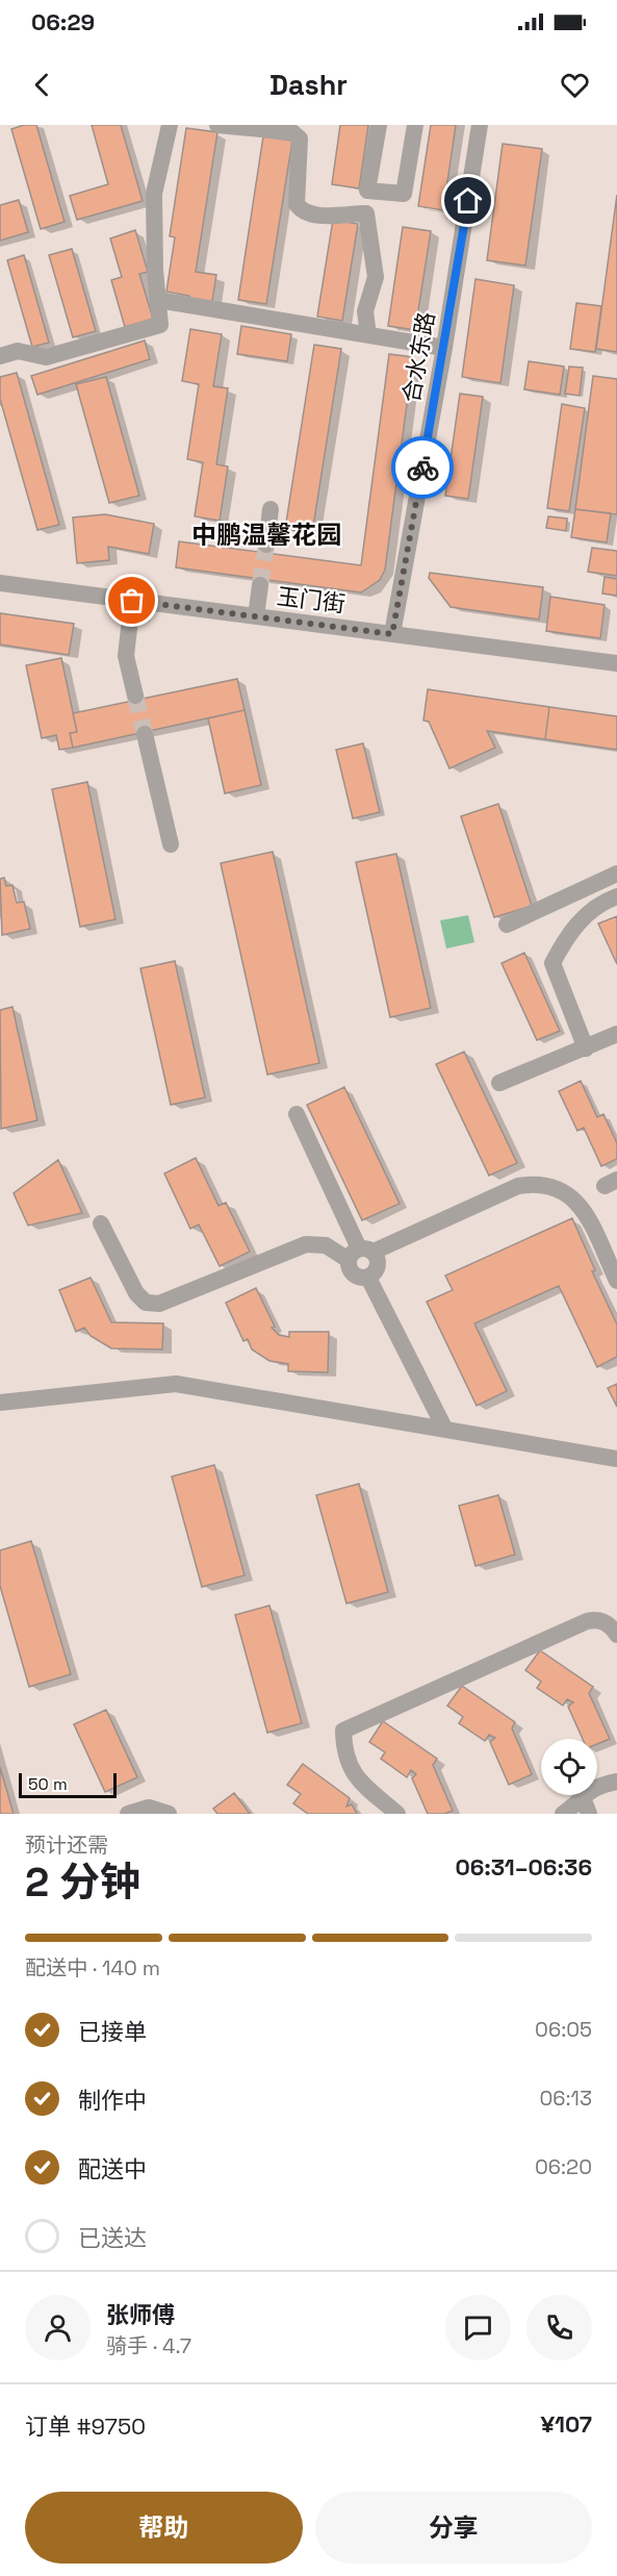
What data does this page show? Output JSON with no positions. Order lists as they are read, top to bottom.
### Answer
{
  "streets": {
    "street": ["合水东路", "玉门街"]
  },
  "crossings": [
    ["合水东路", "玉门街"]
  ],
  "districts": ["中鹏温馨花园"],
  "scale_bar": "50 m",
  "page": {
    "status": "06:29",
    "header": "Dashr",
    "scale": "50 m",
    "heading": ["2 分钟", "预计还需", "06:31–06:36"],
    "panel": [
      "张师傅",
      "骑手 · 4.7",
      "订单 #9750",
      "¥107"
    ],
    "bar": "配送中 · 140 m",
    "list": [
      ["已接单", "06:05"],
      ["制作中", "06:13"],
      ["配送中", "06:20"],
      "已送达"
    ],
    "buttons": ["帮助", "分享"]
  }
}
